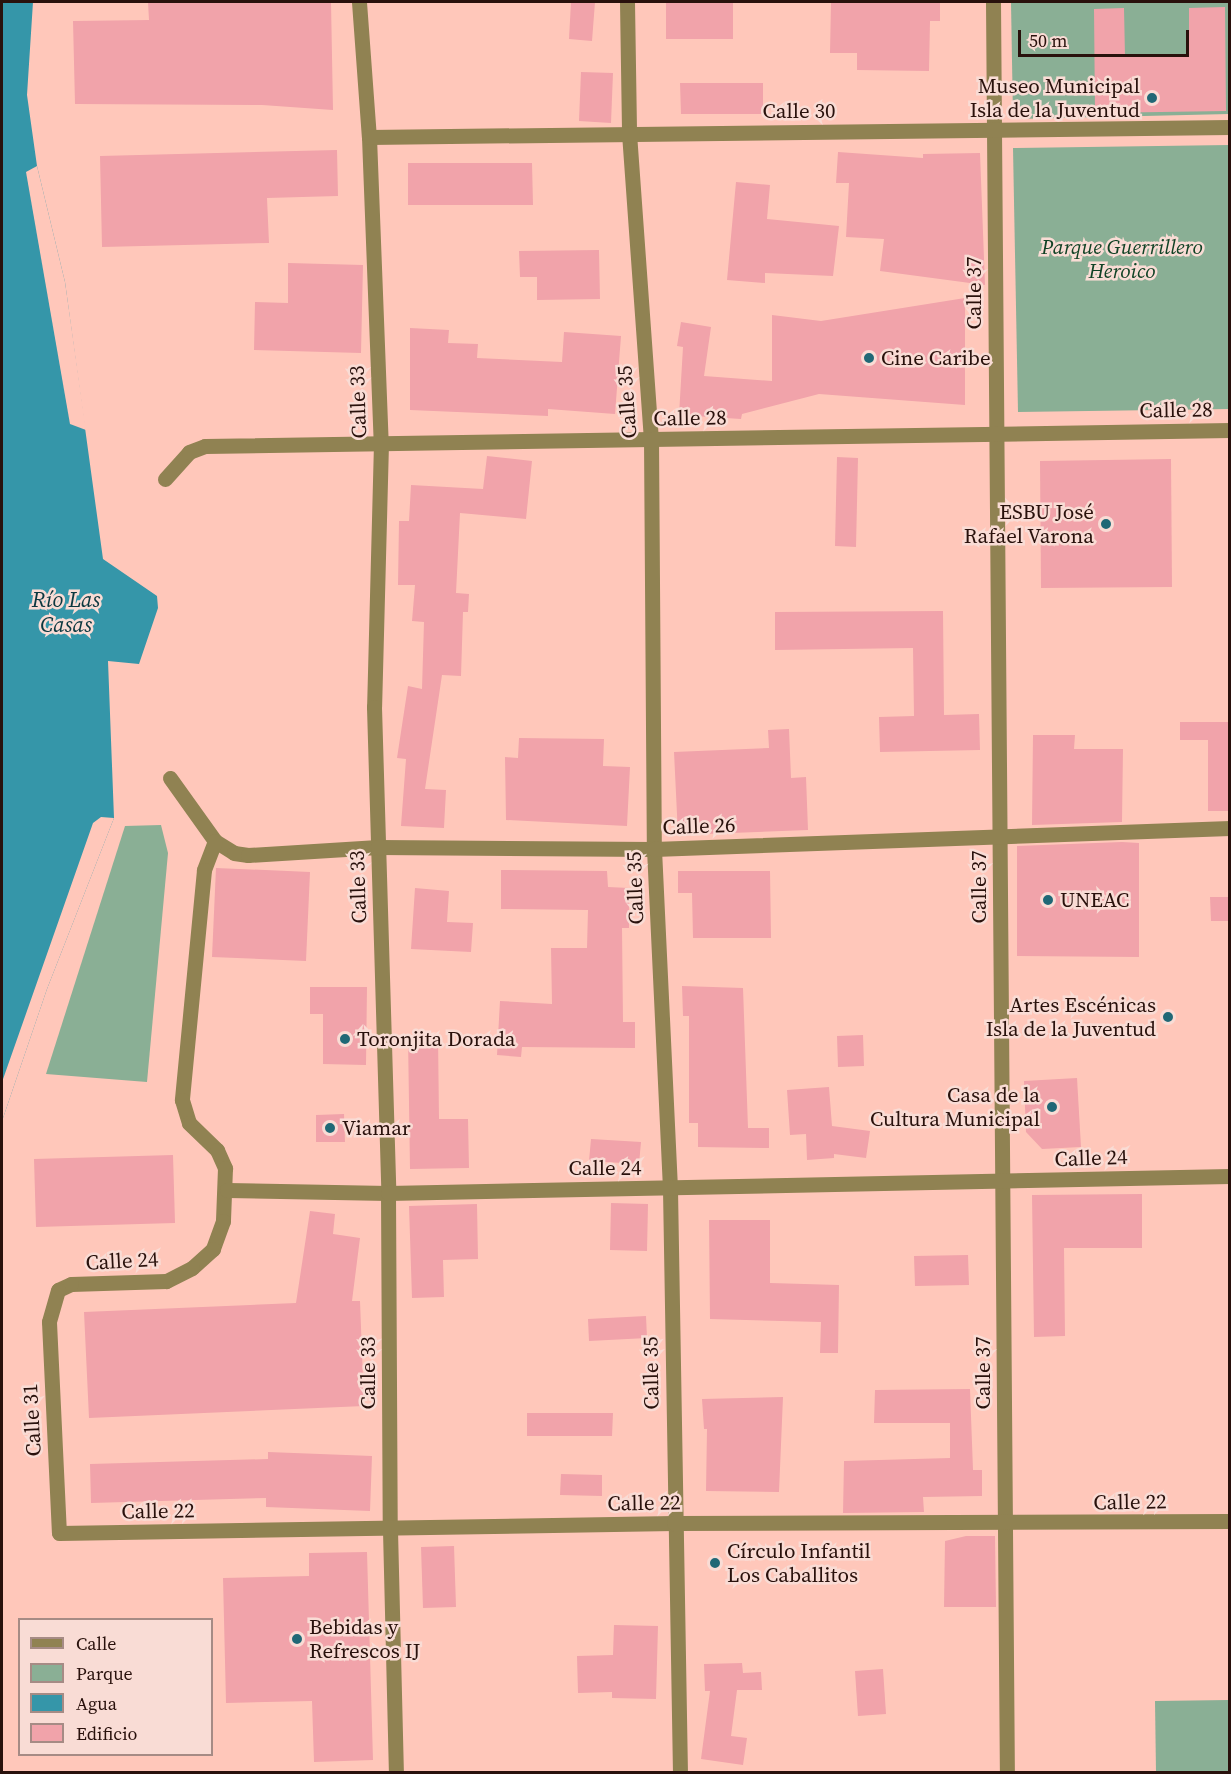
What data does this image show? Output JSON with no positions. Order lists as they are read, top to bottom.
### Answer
{
  "streets": {
    "street": [
      "Calle 30",
      "Calle 37",
      "Calle 33",
      "Calle 35",
      "Calle 28",
      "Calle 26",
      "Calle 24",
      "Calle 31",
      "Calle 22"
    ]
  },
  "crossings": [
    ["Calle 30", "Calle 37"],
    ["Calle 30", "Calle 33"],
    ["Calle 30", "Calle 35"],
    ["Calle 37", "Calle 28"],
    ["Calle 37", "Calle 26"],
    ["Calle 37", "Calle 24"],
    ["Calle 37", "Calle 22"],
    ["Calle 33", "Calle 28"],
    ["Calle 33", "Calle 26"],
    ["Calle 33", "Calle 24"],
    ["Calle 33", "Calle 22"],
    ["Calle 35", "Calle 28"],
    ["Calle 35", "Calle 26"],
    ["Calle 35", "Calle 24"],
    ["Calle 35", "Calle 22"],
    ["Calle 24", "Calle 31"],
    ["Calle 31", "Calle 22"]
  ],
  "water": ["Río Las Casas"],
  "parks": ["Parque Guerrillero Heroico"],
  "places": [
    "Museo Municipal Isla de la Juventud",
    "Cine Caribe",
    "ESBU José Rafael Varona",
    "UNEAC",
    "Artes Escénicas Isla de la Juventud",
    "Toronjita Dorada",
    "Casa de la Cultura Municipal",
    "Viamar",
    "Círculo Infantil Los Caballitos",
    "Bebidas y Refrescos IJ"
  ],
  "legend": [
    "Calle",
    "Parque",
    "Agua",
    "Edificio"
  ],
  "scale_bar": "50 m"
}
